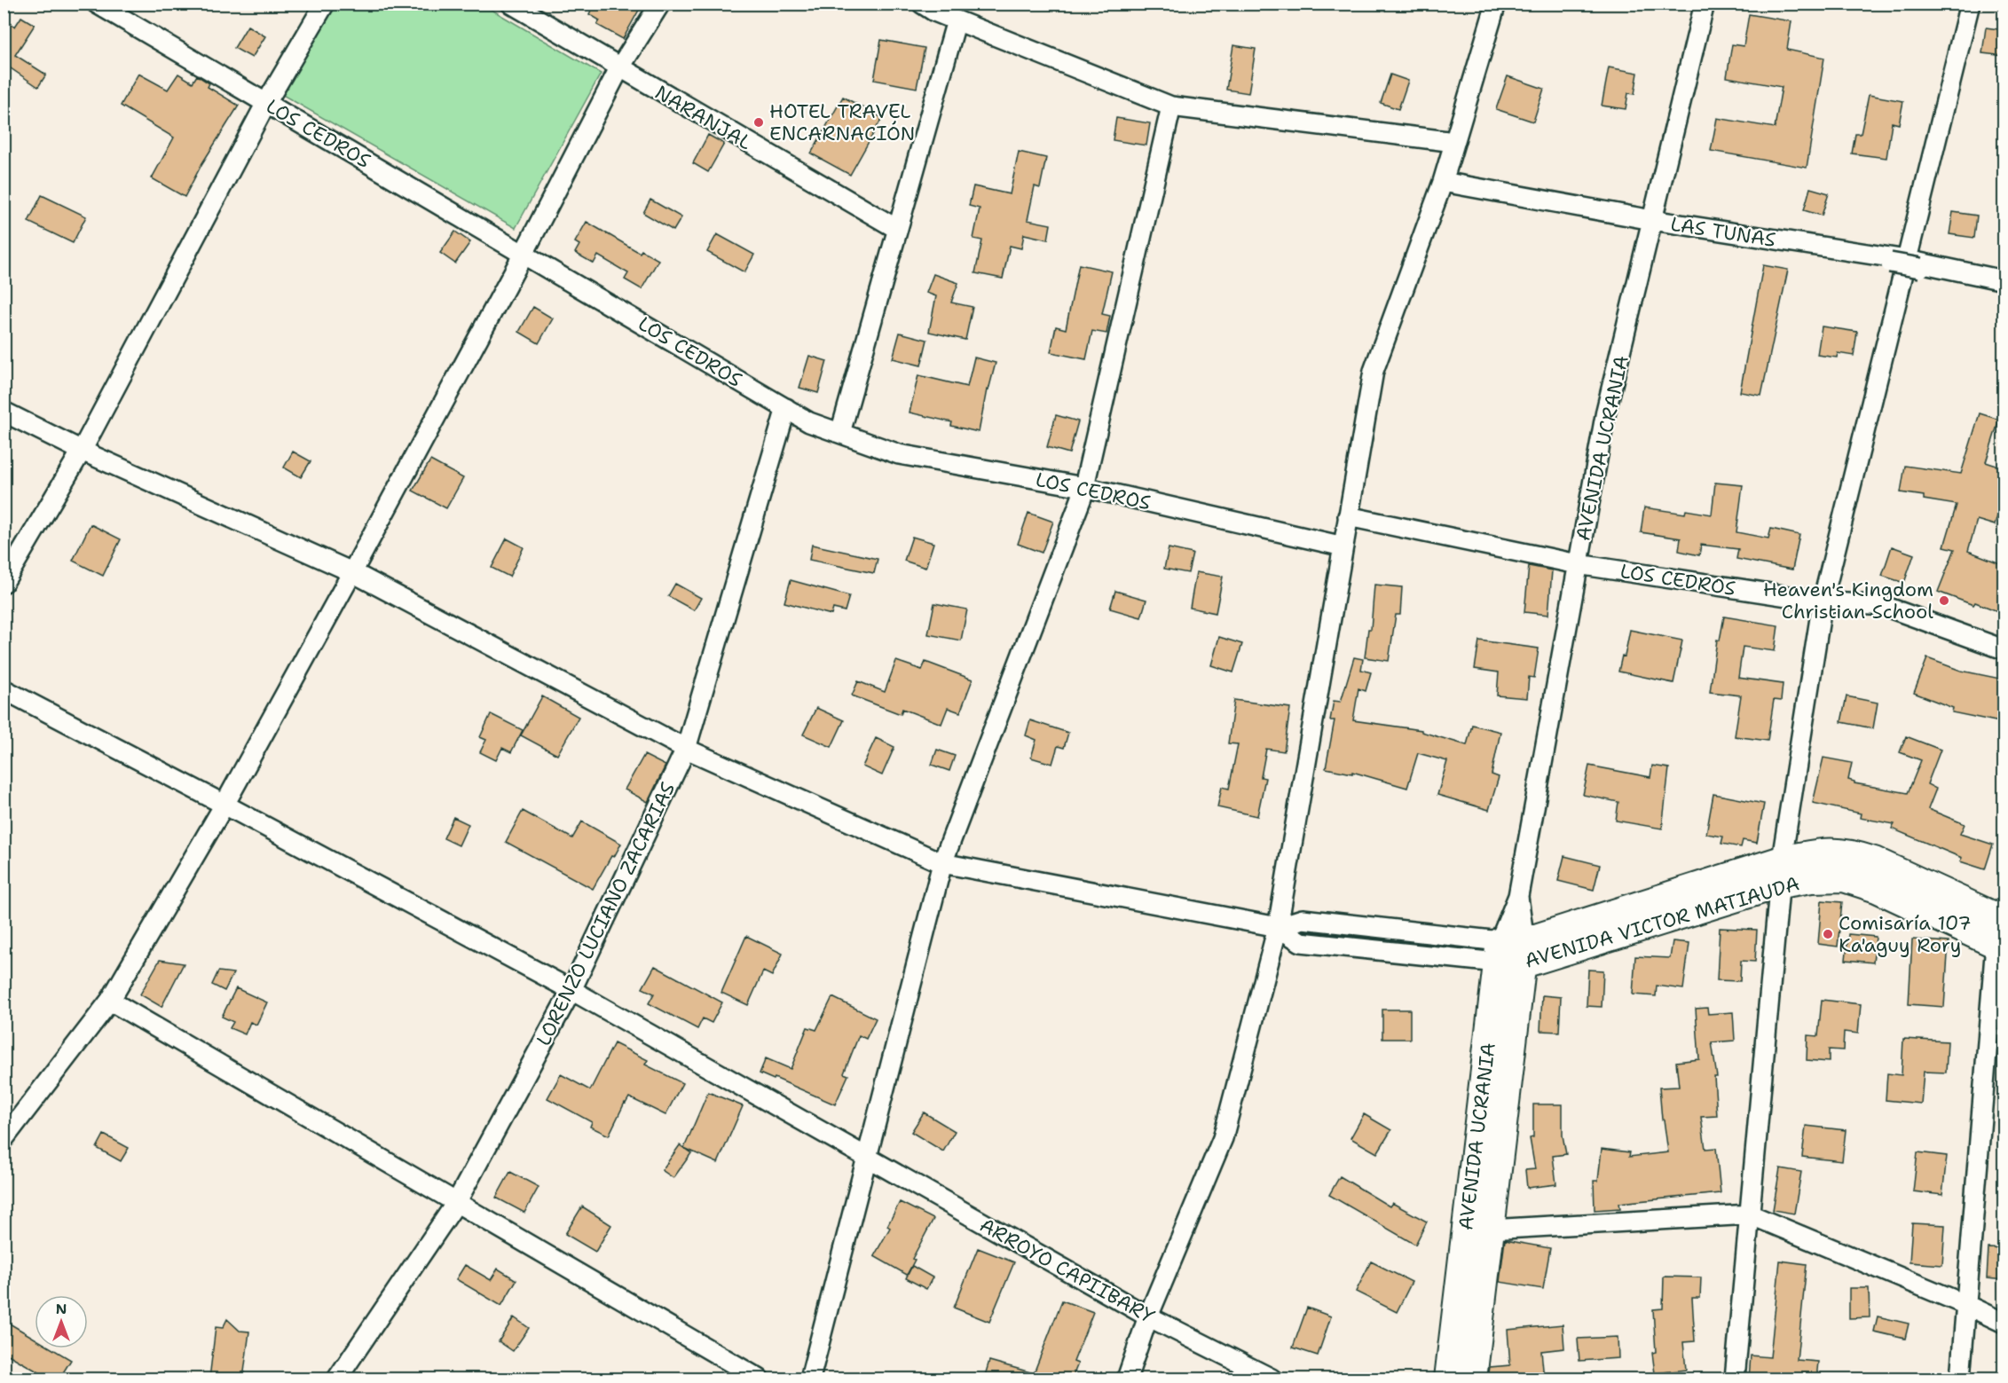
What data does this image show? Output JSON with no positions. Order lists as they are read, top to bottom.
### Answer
{
  "streets": {
    "main road": ["AVENIDA UCRANIA", "AVENIDA VICTOR MATIAUDA"],
    "street": [
      "NARANJAL",
      "LOS CEDROS",
      "LAS TUNAS",
      "LORENZO LUCIANO ZACARIAS",
      "ARROYO CAPIIBARY"
    ]
  },
  "crossings": [
    ["LOS CEDROS", "AVENIDA UCRANIA"],
    ["LOS CEDROS", "LORENZO LUCIANO ZACARIAS"],
    ["LAS TUNAS", "AVENIDA UCRANIA"],
    ["AVENIDA UCRANIA", "AVENIDA VICTOR MATIAUDA"],
    ["LORENZO LUCIANO ZACARIAS", "ARROYO CAPIIBARY"]
  ],
  "places": ["HOTEL TRAVEL ENCARNACIÓN", "Heaven's Kingdom Christian School", "Comisaría 107 Ka'aguy Rory"],
  "north": "top"
}
